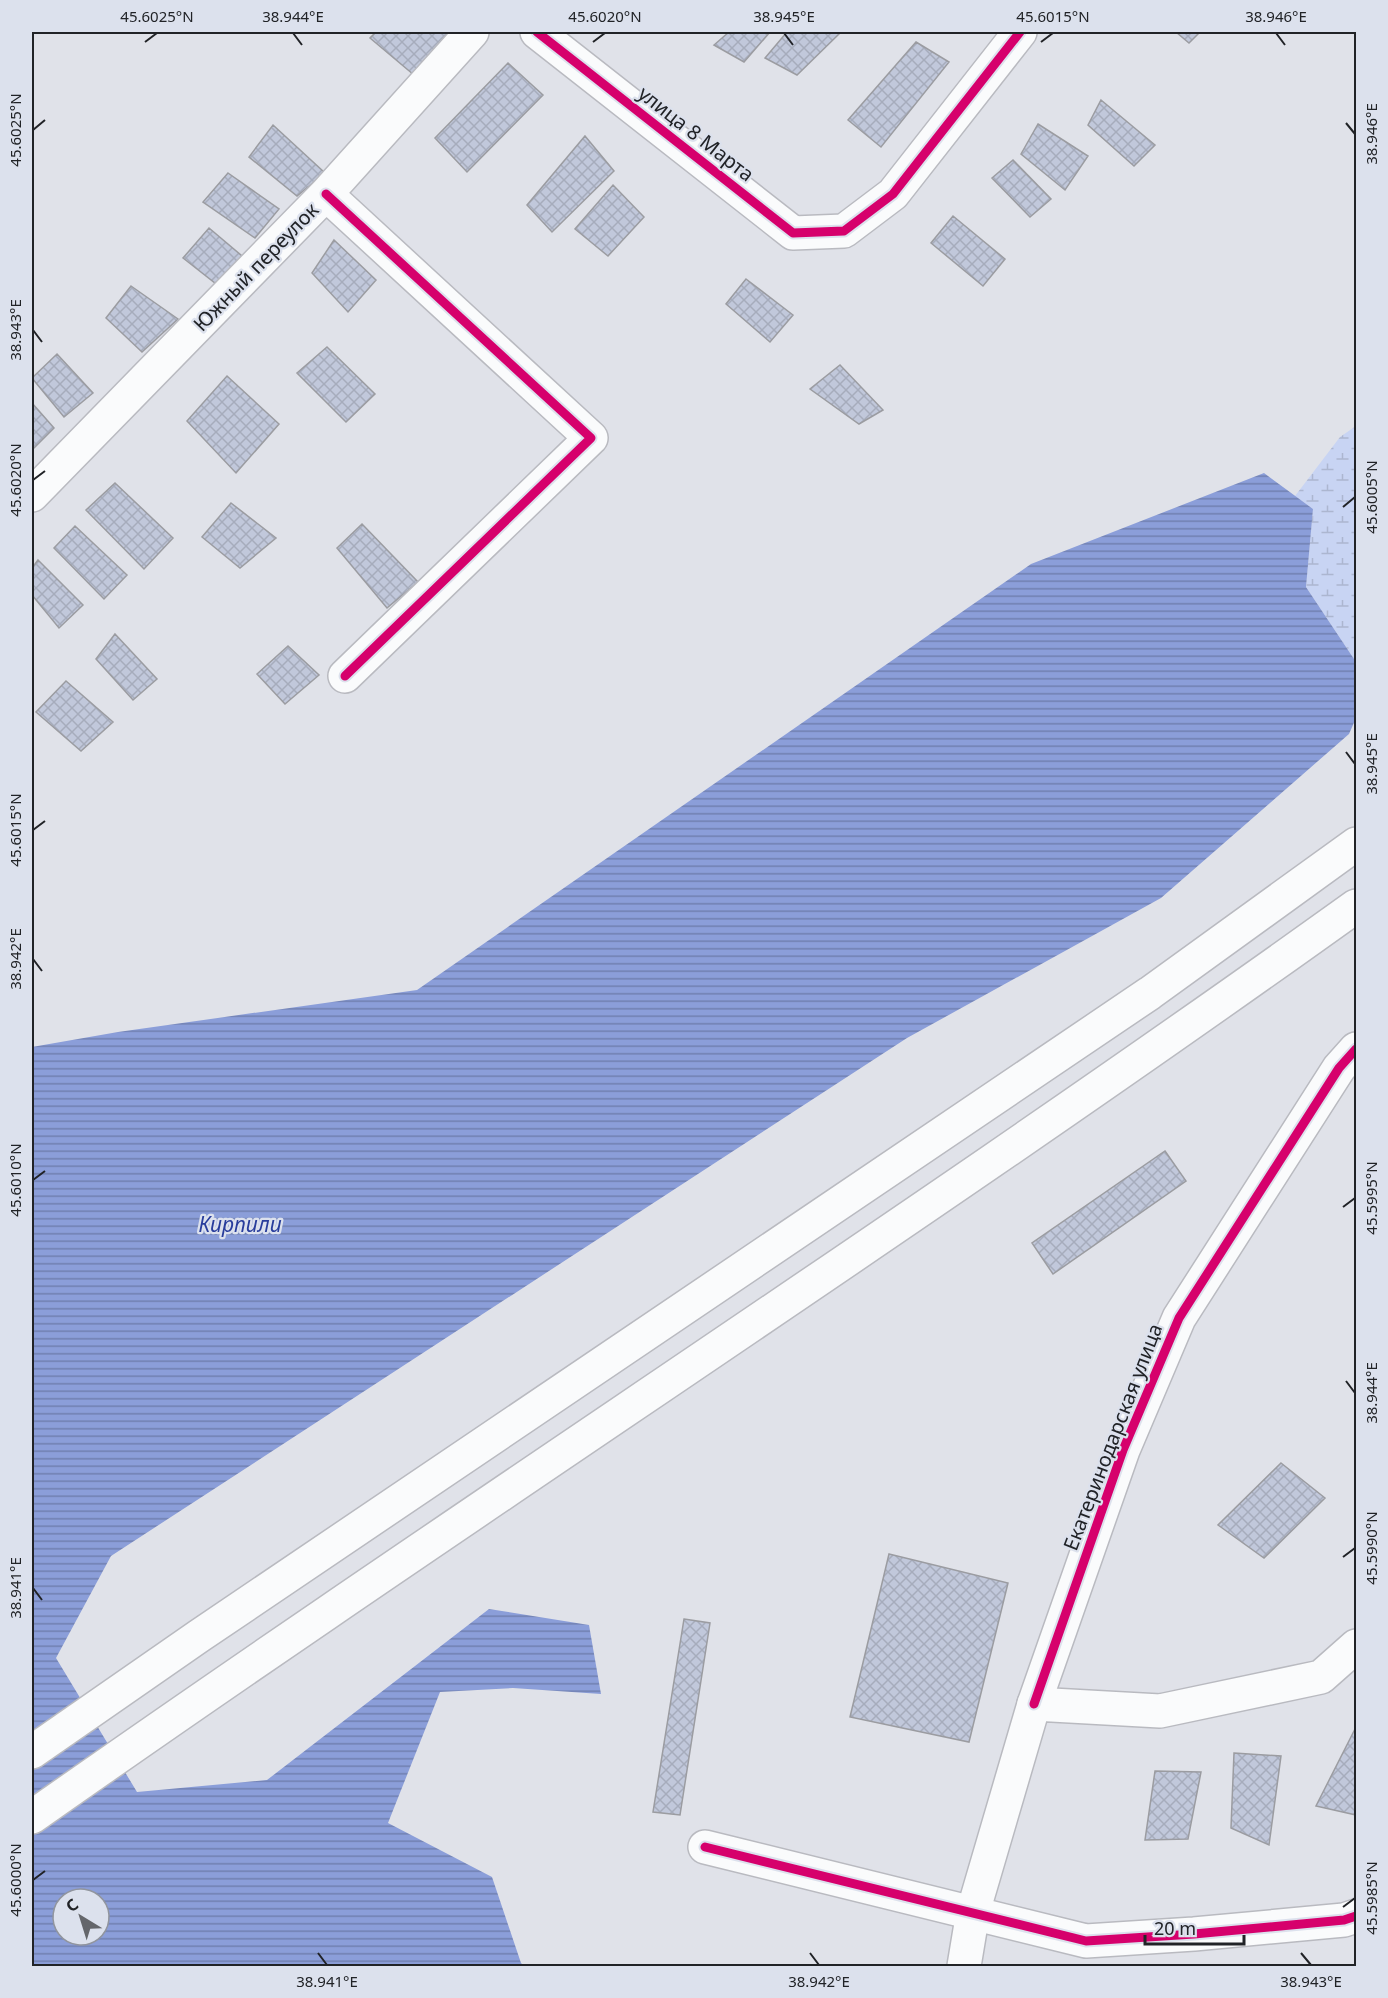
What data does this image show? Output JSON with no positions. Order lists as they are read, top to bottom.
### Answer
{
  "streets": {
    "main road": ["улица 8 Марта", "Южный переулок", "Екатеринодарская улица"]
  },
  "water": ["Кирпили"],
  "scale_bar": "20 m",
  "north": "top left",
  "coordinates": [
    "45.6025°N",
    "38.944°E",
    "45.6020°N",
    "38.945°E",
    "45.6015°N",
    "38.946°E",
    "38.943°E",
    "45.6005°N",
    "38.942°E",
    "45.6010°N",
    "45.5995°N",
    "45.5990°N",
    "38.941°E",
    "45.6000°N",
    "45.5985°N"
  ]
}
